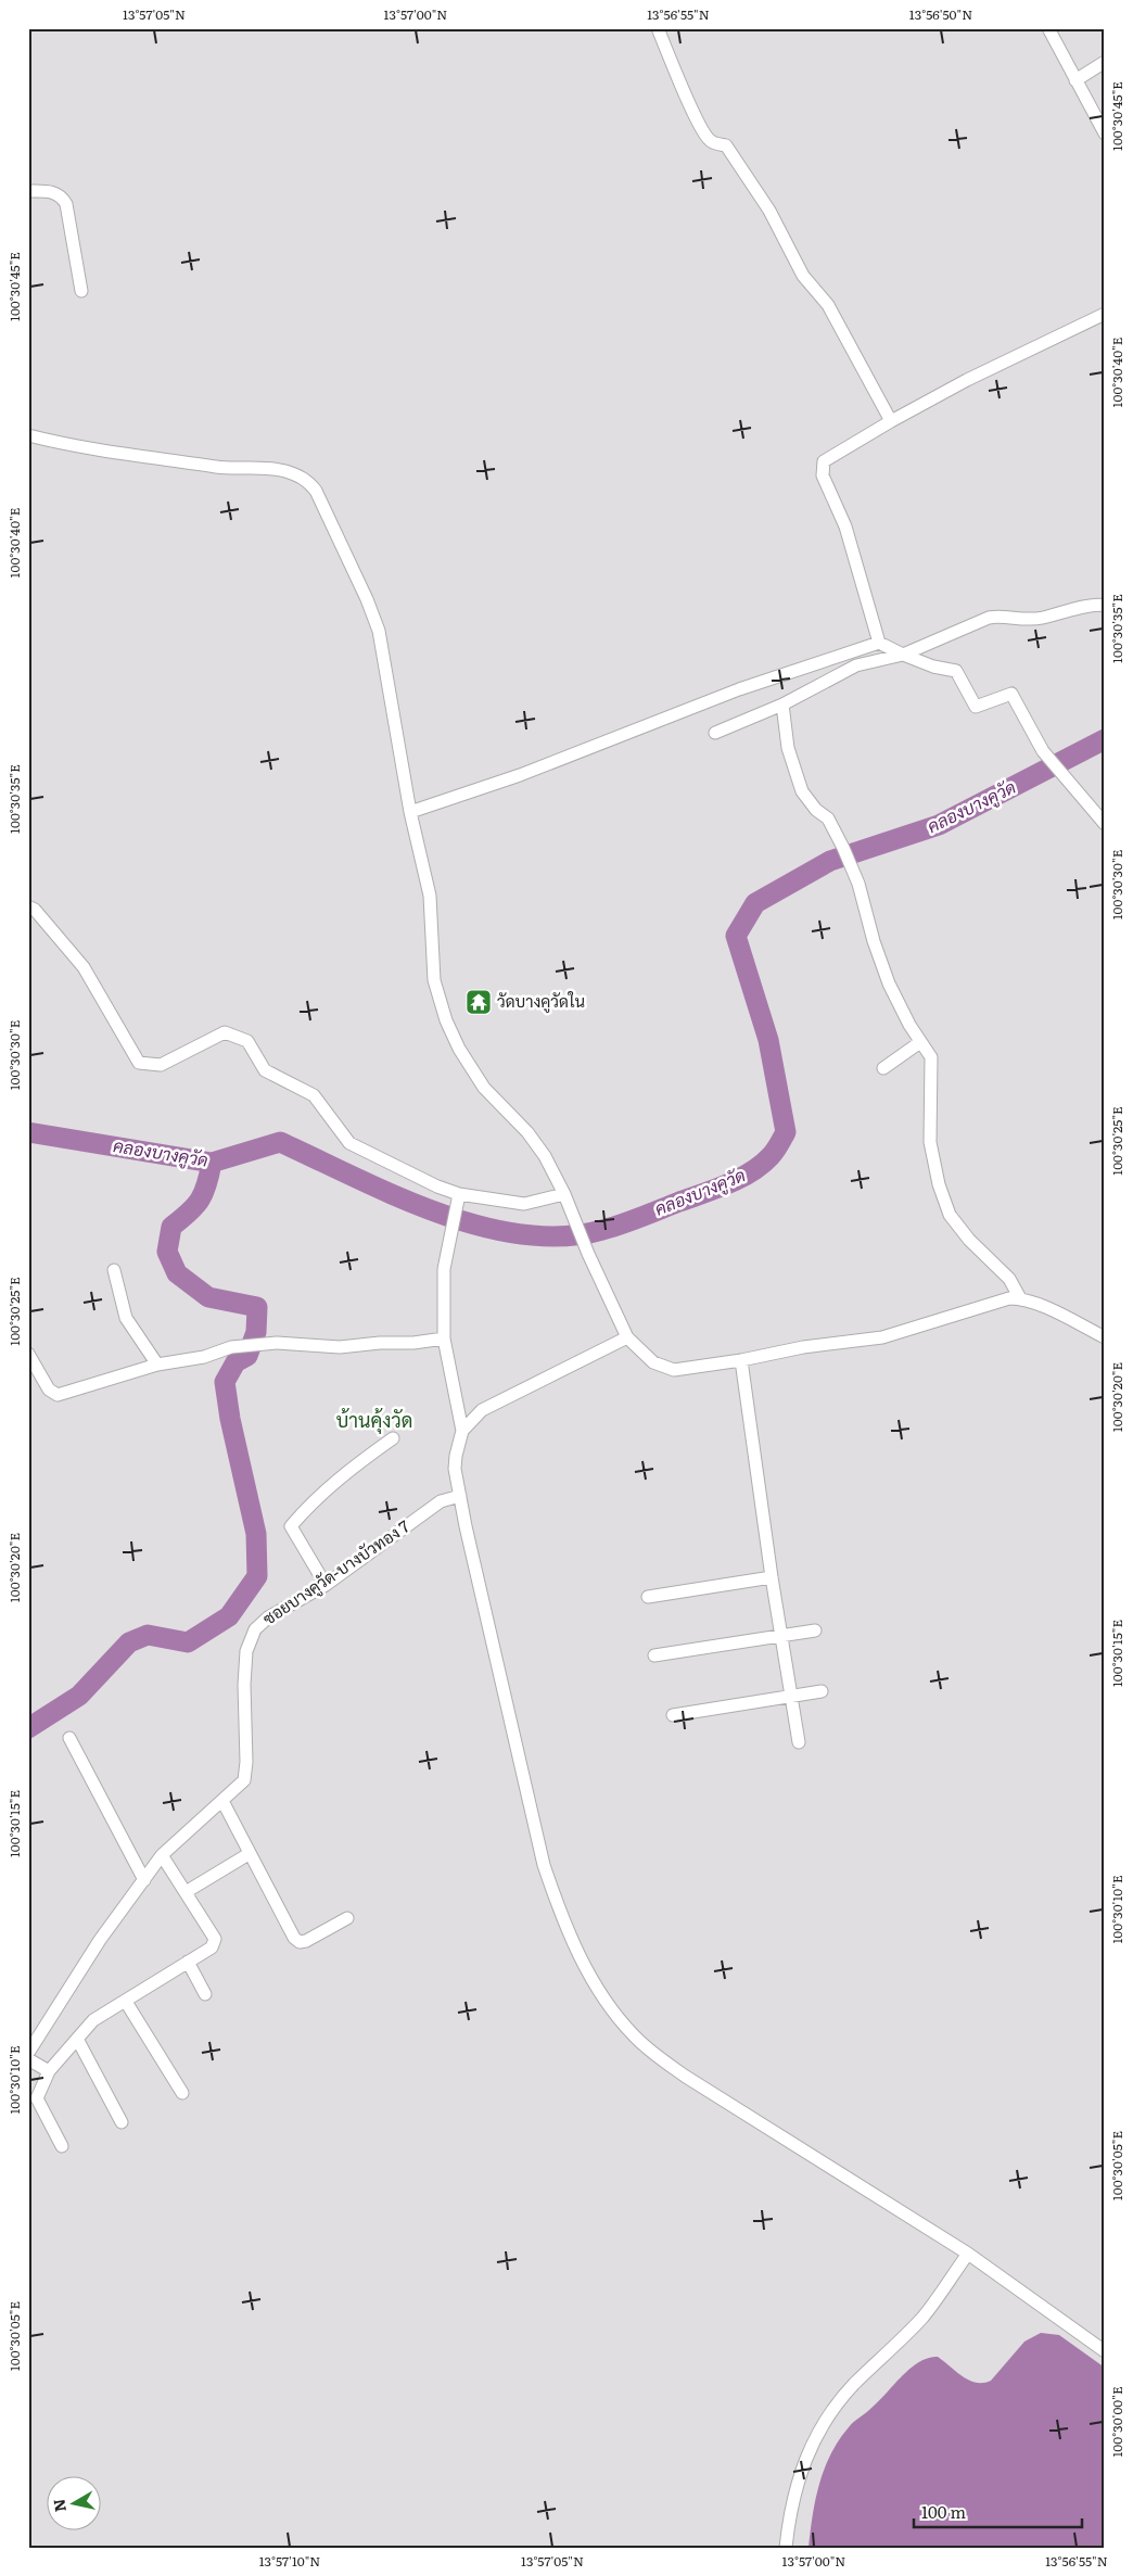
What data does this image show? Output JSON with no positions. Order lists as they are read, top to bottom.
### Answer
{
  "streets": {
    "street": ["ซอยบางคูวัด-บางบัวทอง 7"]
  },
  "districts": ["บ้านคุ้งวัด"],
  "water": ["คลองบางคูวัด"],
  "places": {
    "temple": ["วัดบางคูวัดใน"]
  },
  "scale_bar": "100 m",
  "north": "left",
  "coordinates": [
    "13°57'05\"N",
    "13°57'00\"N",
    "13°56'55\"N",
    "13°56'50\"N",
    "100°30'45\"E",
    "100°30'40\"E",
    "100°30'35\"E",
    "100°30'30\"E",
    "100°30'25\"E",
    "100°30'20\"E",
    "100°30'15\"E",
    "100°30'10\"E",
    "100°30'05\"E",
    "100°30'00\"E",
    "13°57'10\"N"
  ]
}
